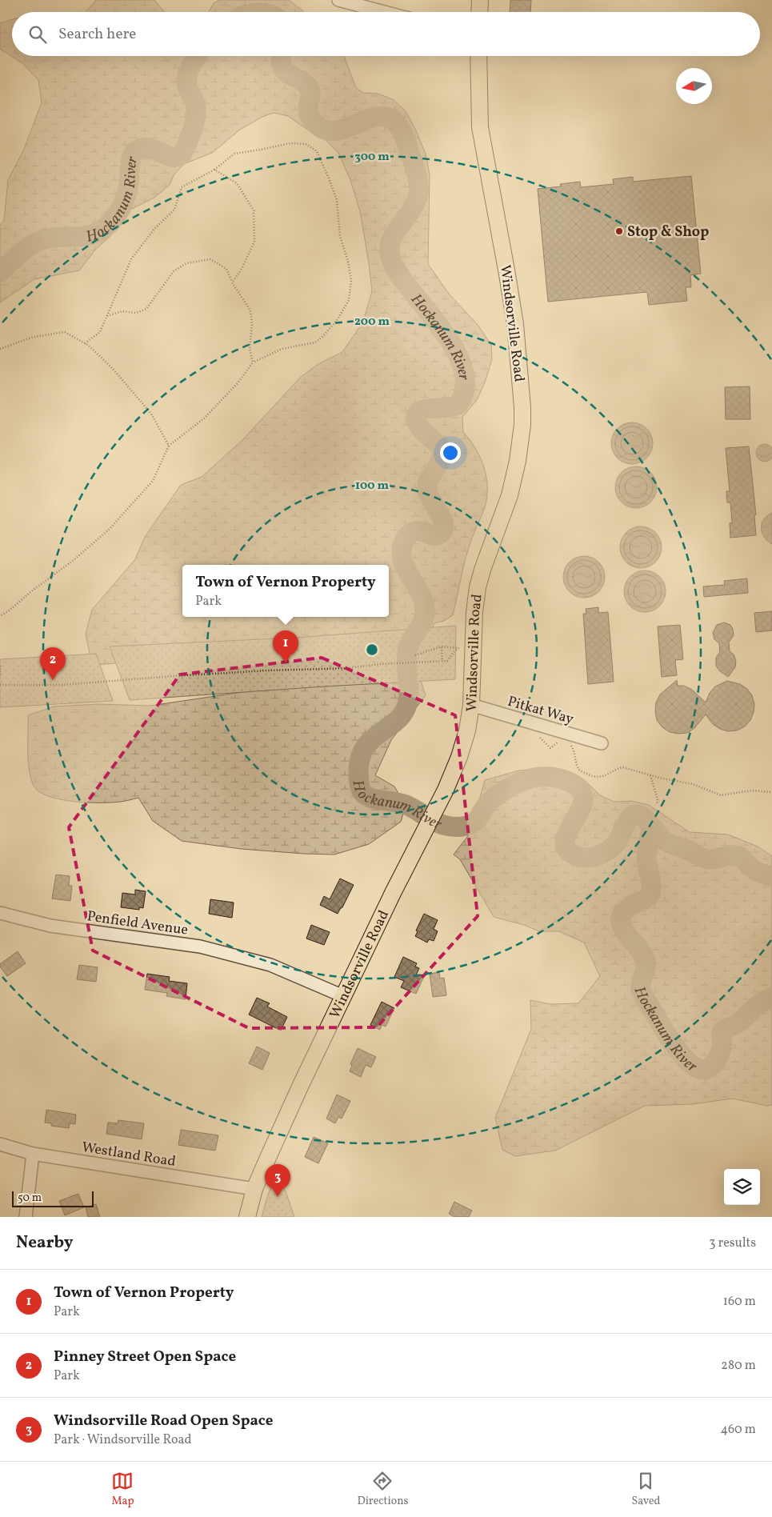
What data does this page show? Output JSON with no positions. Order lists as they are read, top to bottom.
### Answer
{
  "streets": {
    "main road": ["Windsorville Road"],
    "street": ["Pitkat Way", "Penfield Avenue", "Westland Road"]
  },
  "crossings": [
    ["Windsorville Road", "Pitkat Way"],
    ["Windsorville Road", "Penfield Avenue"],
    ["Windsorville Road", "Westland Road"]
  ],
  "water": ["Hockanum River"],
  "places": ["Stop & Shop"],
  "scale_bar": "50 m",
  "north": "left",
  "page": {
    "search": "Search here",
    "popup": ["Town of Vernon Property", "Park"],
    "pins": ["1", "2", "3"],
    "scale": "50 m",
    "heading": ["Nearby", "3 results"],
    "list": [
      {
        "mark": "1",
        "name": "Town of Vernon Property",
        "note": "Park",
        "value": "160 m"
      },
      {
        "mark": "2",
        "name": "Pinney Street Open Space",
        "note": "Park",
        "value": "280 m"
      },
      {
        "mark": "3",
        "name": "Windsorville Road Open Space",
        "note": "Park · Windsorville Road",
        "value": "460 m"
      }
    ],
    "nav": ["Map", "Directions", "Saved"]
  },
  "rings": ["300 m", "200 m", "100 m"]
}
